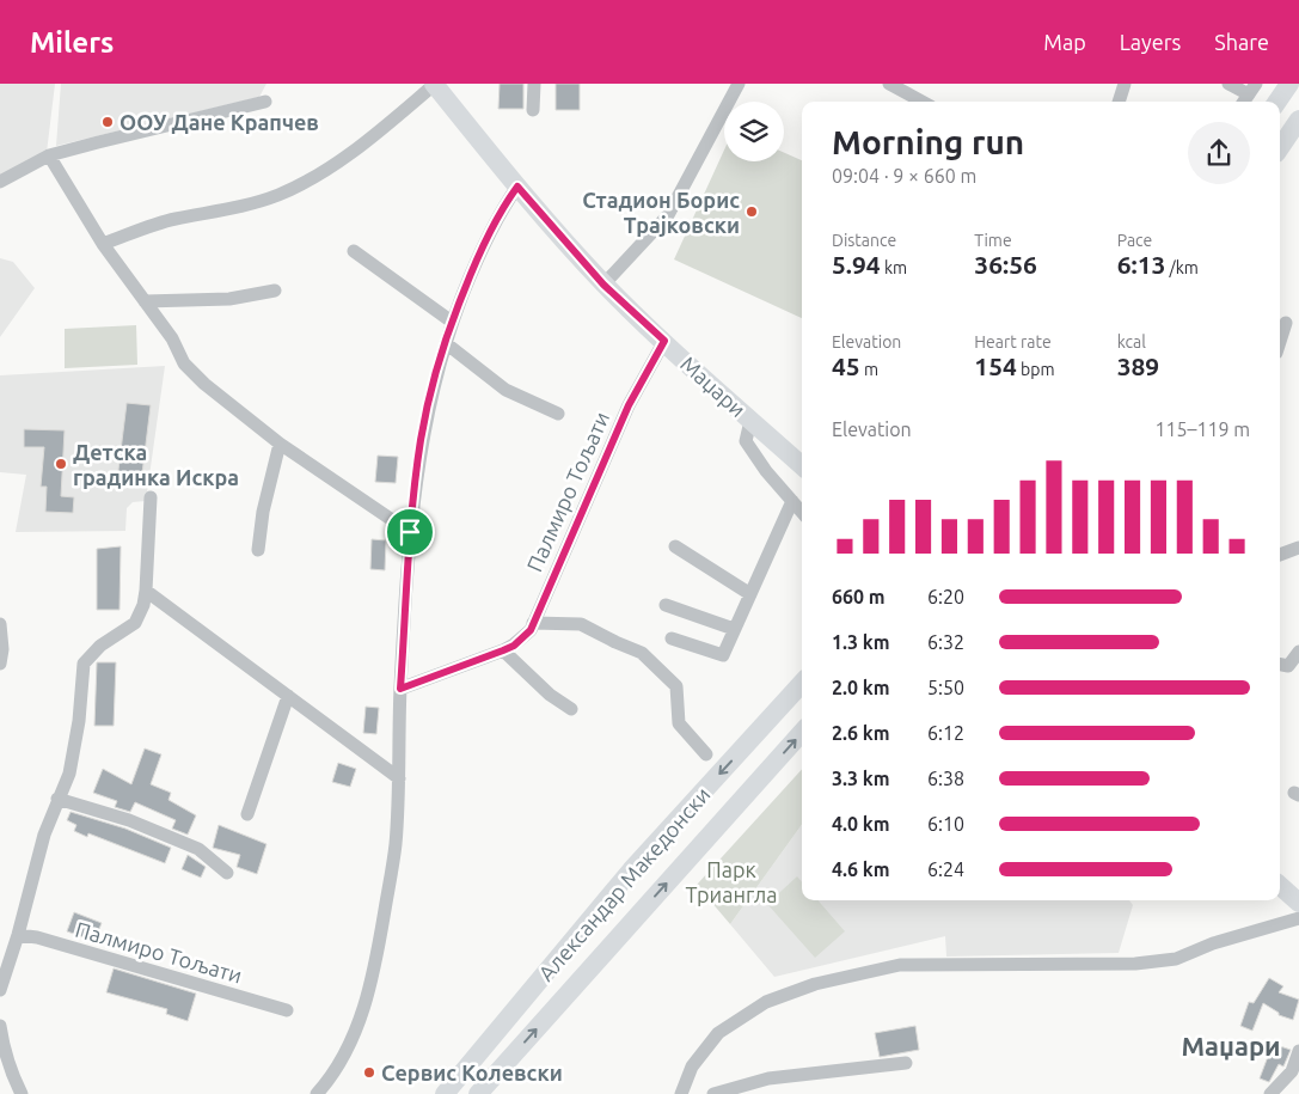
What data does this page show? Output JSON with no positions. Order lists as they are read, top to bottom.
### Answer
{
  "streets": {
    "street": ["Маџари", "Палмиро Тољати", "Александар Македонски"]
  },
  "crossings": [
    ["Маџари", "Палмиро Тољати"]
  ],
  "districts": ["Маџари"],
  "parks": ["Парк Триангла"],
  "places": [
    "ООУ Дане Крапчев",
    "Стадион Борис Трајковски",
    "Детска градинка Искра",
    "Сервис Колевски"
  ],
  "page": {
    "header": "Milers",
    "nav": ["Map", "Layers", "Share"],
    "heading": ["Morning run", "09:04 · 9 × 660 m"],
    "stats": [
      ["Distance", "5.94 km"],
      ["Time", "36:56"],
      ["Pace", "6:13 /km"],
      ["Elevation", "45 m"],
      ["Heart rate", "154 bpm"],
      ["kcal", "389"]
    ],
    "chart": ["Elevation", "115–119 m"],
    "list": [
      {
        "name": "660 m",
        "note": "6:20"
      },
      {
        "name": "1.3 km",
        "note": "6:32"
      },
      {
        "name": "2.0 km",
        "note": "5:50"
      },
      {
        "name": "2.6 km",
        "note": "6:12"
      },
      {
        "name": "3.3 km",
        "note": "6:38"
      },
      {
        "name": "4.0 km",
        "note": "6:10"
      },
      {
        "name": "4.6 km",
        "note": "6:24"
      }
    ]
  }
}
